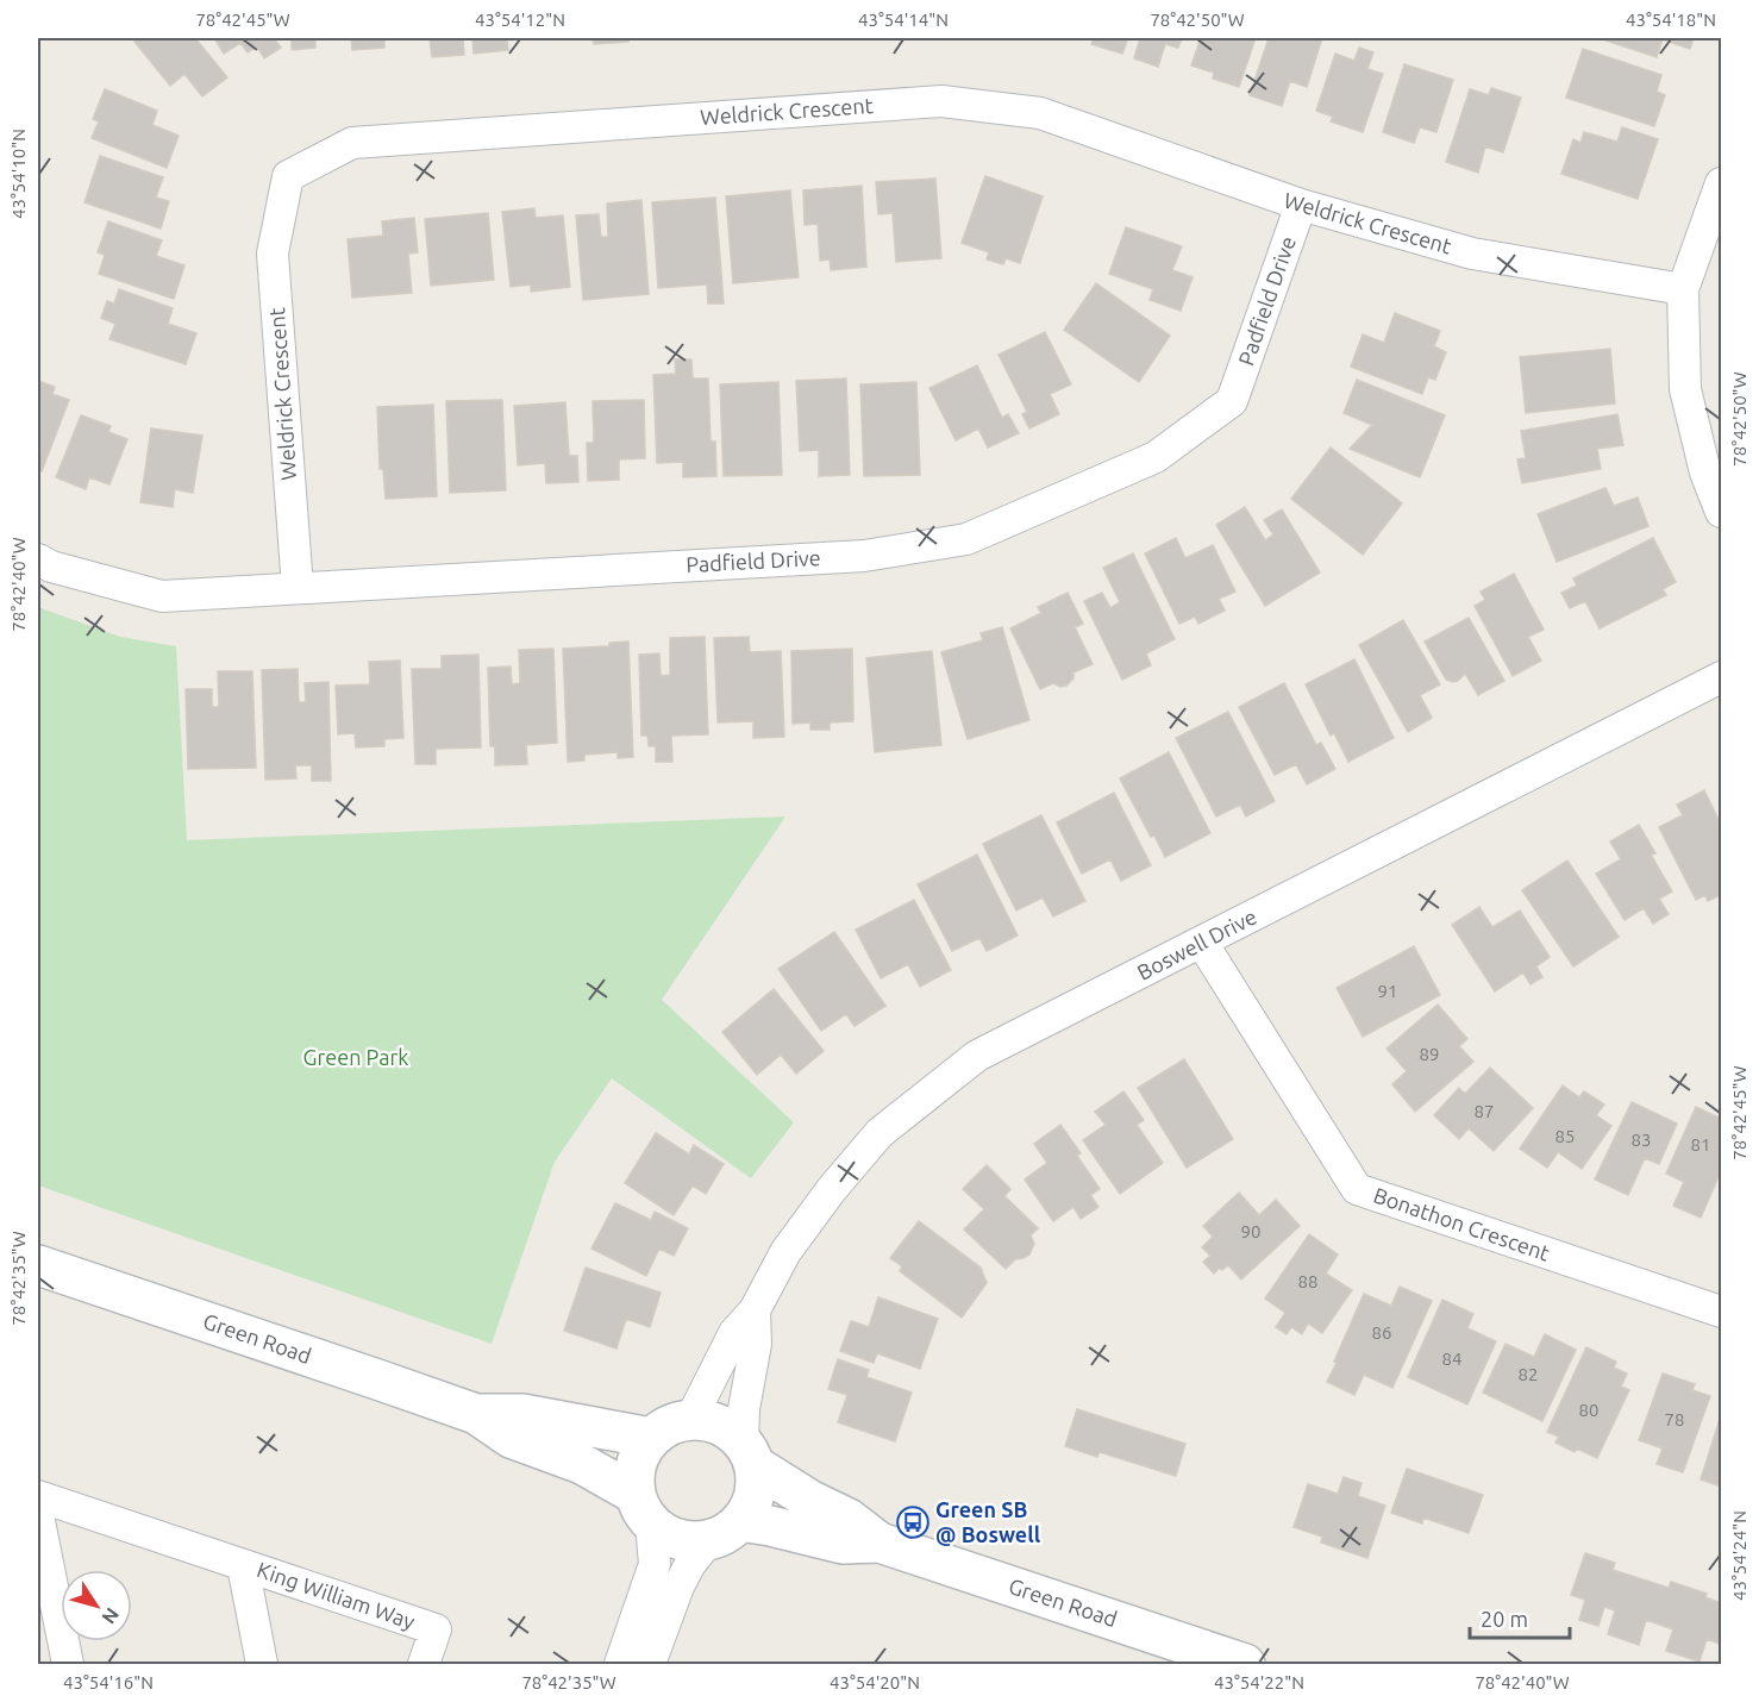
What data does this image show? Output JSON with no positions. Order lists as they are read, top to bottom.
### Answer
{
  "streets": {
    "street": [
      "Weldrick Crescent",
      "Padfield Drive",
      "Boswell Drive",
      "Bonathon Crescent",
      "Green Road",
      "King William Way"
    ]
  },
  "crossings": [
    ["Weldrick Crescent", "Padfield Drive"],
    ["Boswell Drive", "Bonathon Crescent"],
    ["Boswell Drive", "Green Road"]
  ],
  "parks": ["Green Park"],
  "places": {
    "bus stop": ["Green SB @ Boswell"]
  },
  "house_numbers": [
    "91",
    "89",
    "87",
    "85",
    "83",
    "81",
    "90",
    "88",
    "86",
    "84",
    "82",
    "80",
    "78"
  ],
  "scale_bar": "20 m",
  "north": "bottom right",
  "coordinates": [
    "78°42'45\"W",
    "43°54'12\"N",
    "43°54'14\"N",
    "78°42'50\"W",
    "43°54'18\"N",
    "43°54'10\"N",
    "78°42'40\"W",
    "78°42'35\"W",
    "43°54'24\"N",
    "43°54'16\"N",
    "43°54'20\"N",
    "43°54'22\"N"
  ]
}
